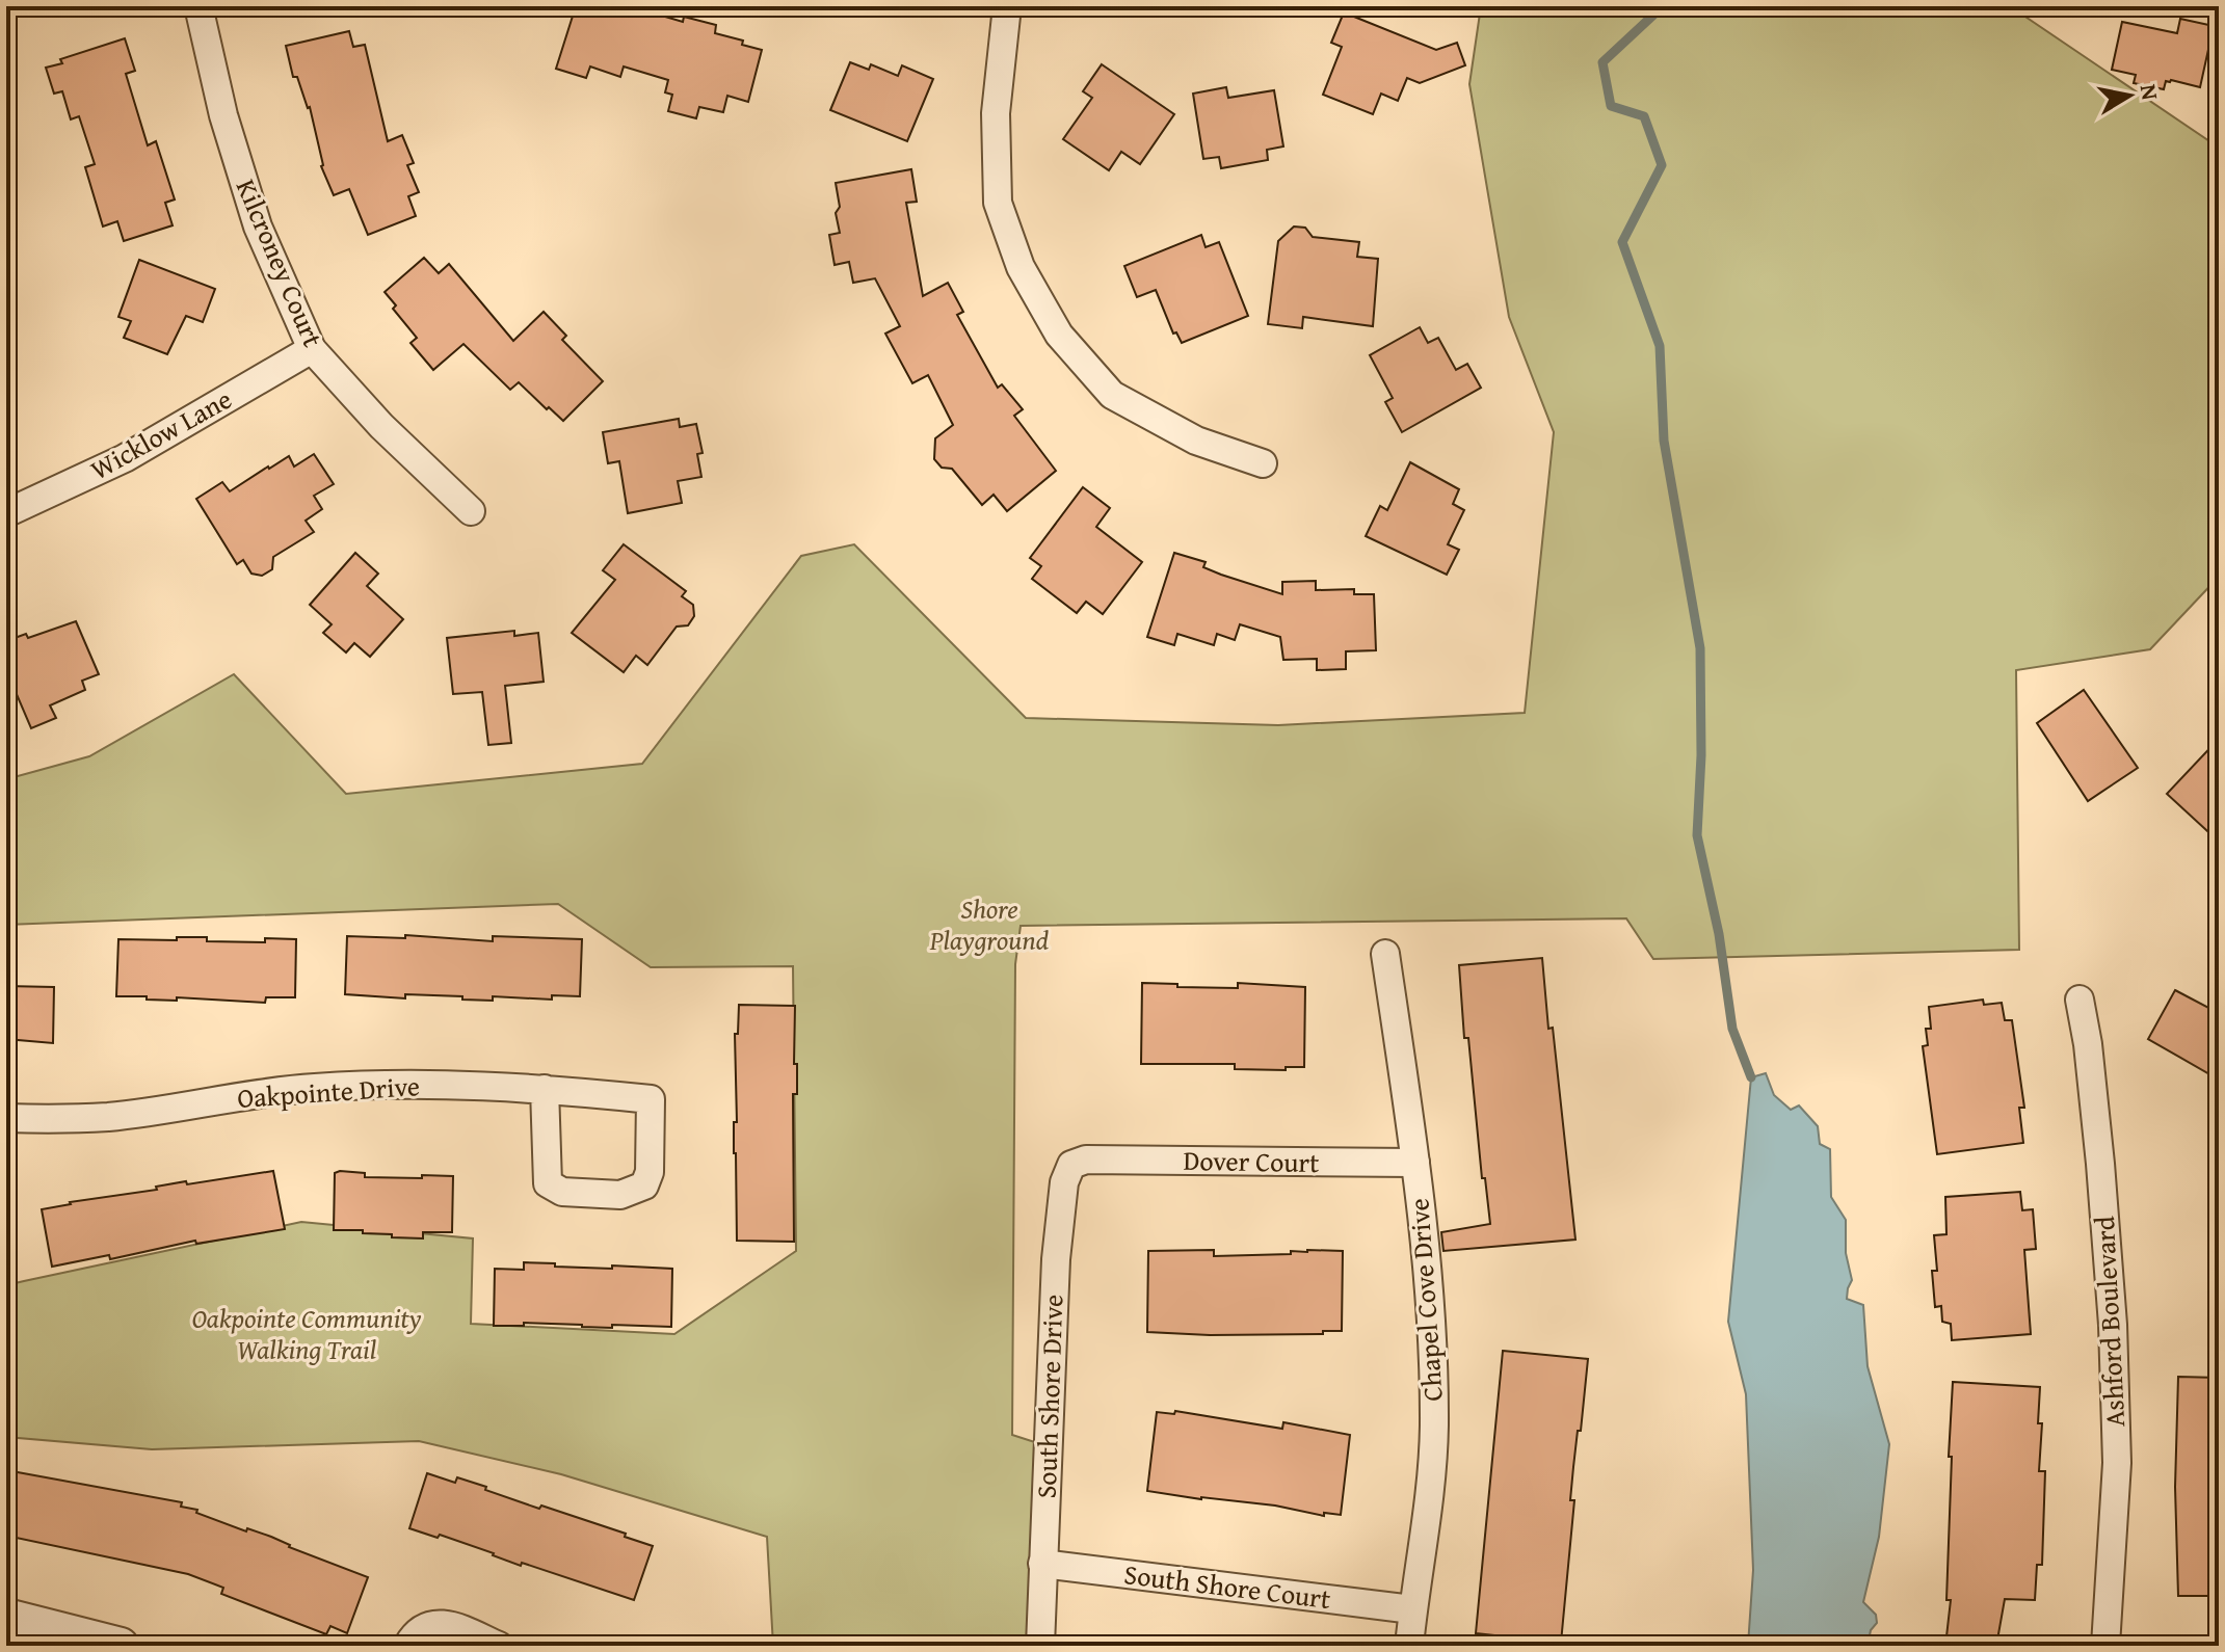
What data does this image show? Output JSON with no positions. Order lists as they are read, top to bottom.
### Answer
{
  "streets": {
    "street": [
      "Kilcroney Court",
      "Wicklow Lane",
      "Oakpointe Drive",
      "Dover Court",
      "Chapel Cove Drive",
      "Ashford Boulevard",
      "South Shore Drive",
      "South Shore Court"
    ]
  },
  "crossings": [
    ["Kilcroney Court", "Wicklow Lane"],
    ["Dover Court", "Chapel Cove Drive"],
    ["Dover Court", "South Shore Drive"],
    ["Chapel Cove Drive", "South Shore Court"],
    ["South Shore Drive", "South Shore Court"]
  ],
  "parks": ["Shore Playground", "Oakpointe Community Walking Trail"],
  "north": "right"
}
